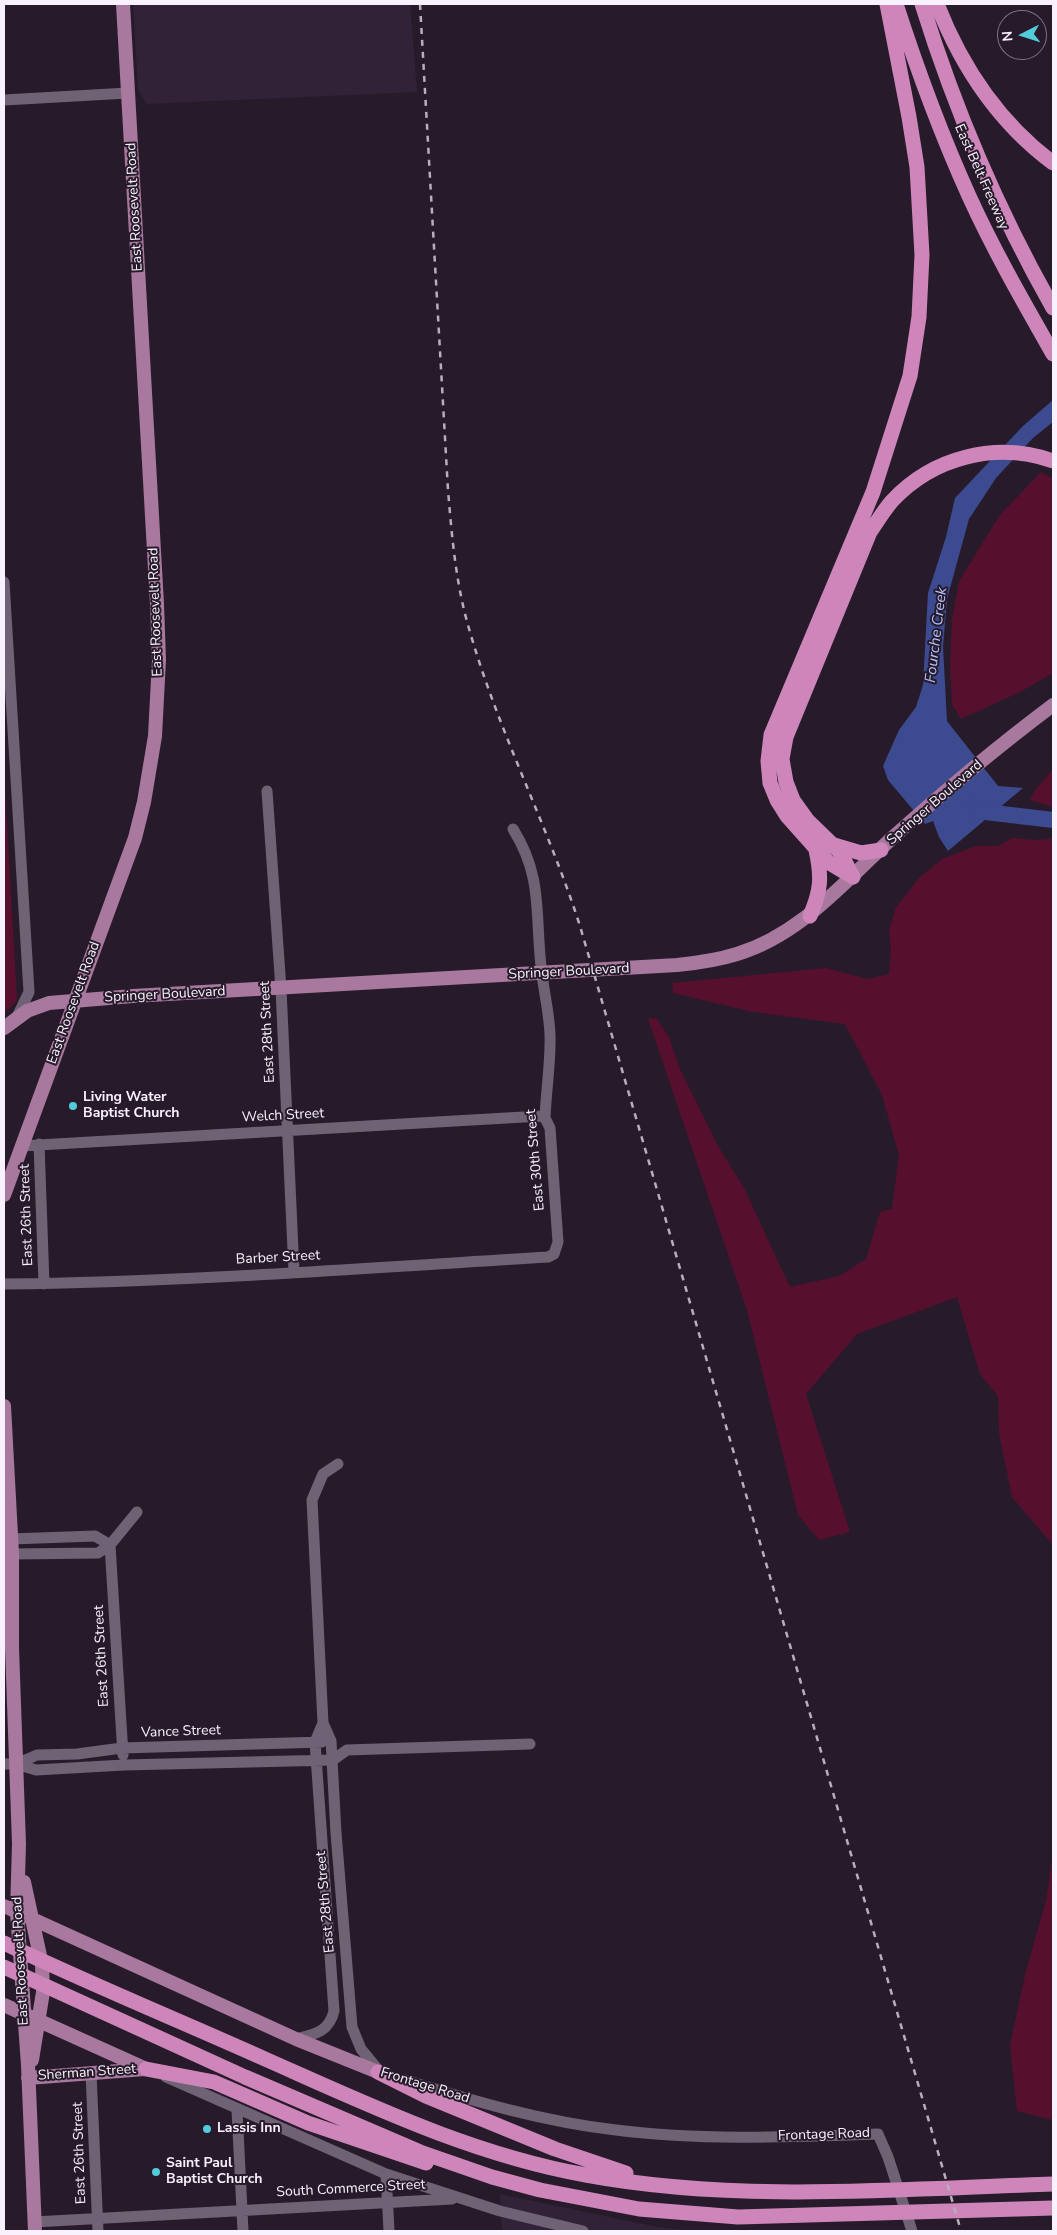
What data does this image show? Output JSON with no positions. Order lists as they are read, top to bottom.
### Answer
{
  "streets": {
    "highway": ["East Belt Freeway"],
    "main road": [
      "East Roosevelt Road",
      "Springer Boulevard",
      "Sherman Street",
      "Frontage Road"
    ],
    "street": [
      "East 28th Street",
      "Welch Street",
      "East 30th Street",
      "East 26th Street",
      "Barber Street",
      "Vance Street",
      "South Commerce Street"
    ]
  },
  "crossings": [
    ["East Roosevelt Road", "Springer Boulevard"],
    ["East Roosevelt Road", "Welch Street"],
    ["East Roosevelt Road", "Vance Street"],
    ["East Roosevelt Road", "Sherman Street"],
    ["East Roosevelt Road", "Frontage Road"],
    ["East Roosevelt Road", "South Commerce Street"],
    ["Springer Boulevard", "East 28th Street"],
    ["Springer Boulevard", "East 30th Street"],
    ["East 28th Street", "Welch Street"],
    ["East 28th Street", "Barber Street"],
    ["East 28th Street", "Vance Street"],
    ["East 28th Street", "Frontage Road"],
    ["Welch Street", "East 30th Street"],
    ["Welch Street", "East 26th Street"],
    ["East 30th Street", "Barber Street"],
    ["East 26th Street", "Barber Street"],
    ["East 26th Street", "Vance Street"],
    ["East 26th Street", "Sherman Street"],
    ["East 26th Street", "South Commerce Street"]
  ],
  "water": ["Fourche Creek"],
  "places": ["Living Water Baptist Church", "Lassis Inn", "Saint Paul Baptist Church"],
  "north": "left"
}
